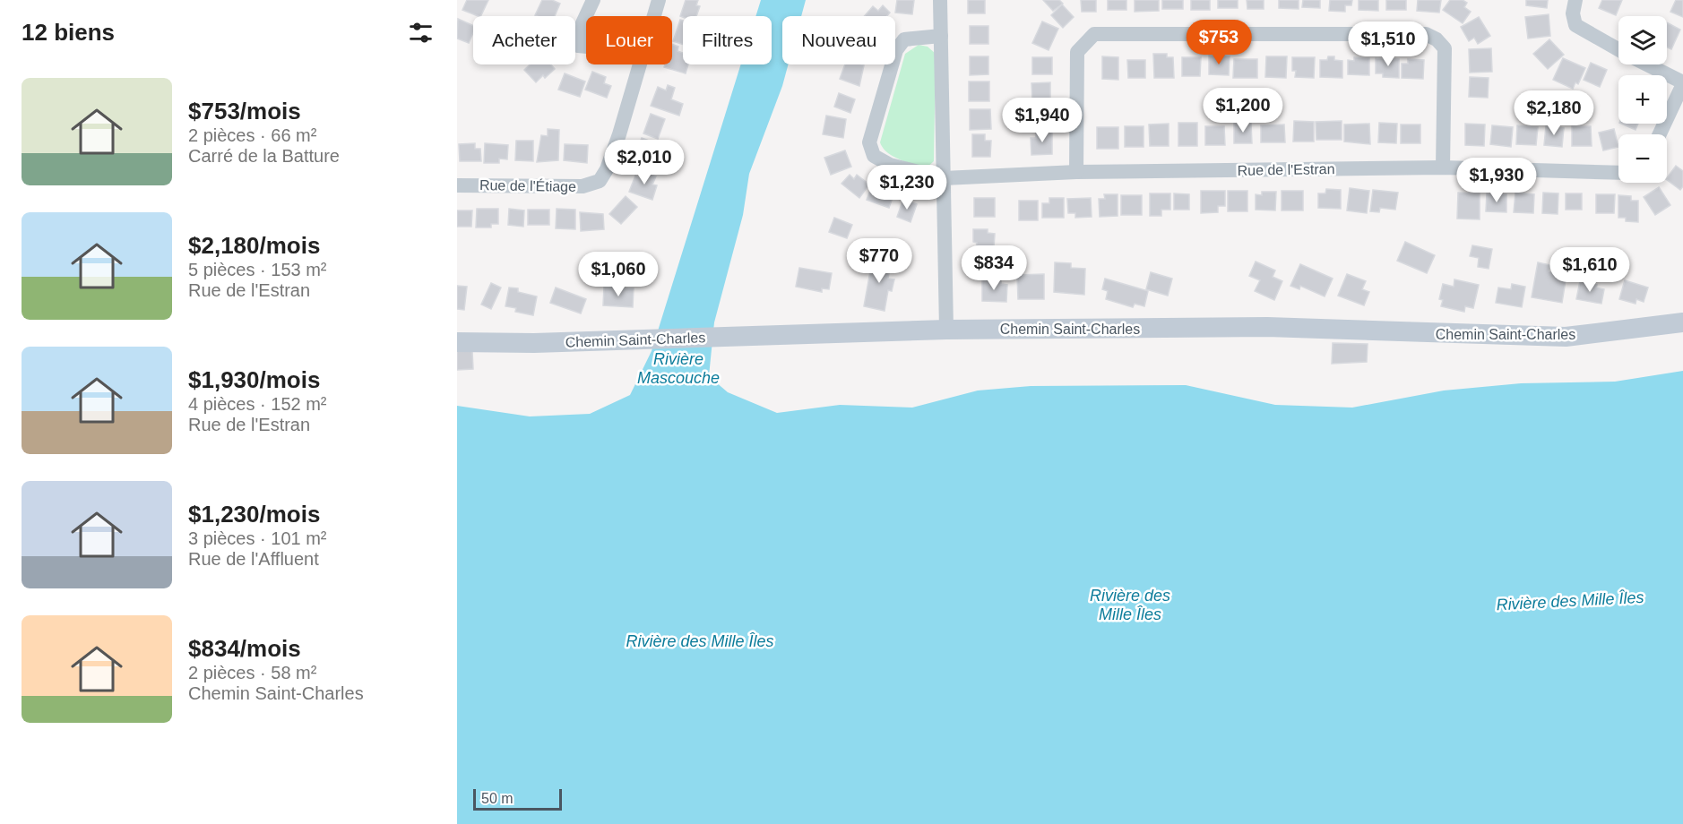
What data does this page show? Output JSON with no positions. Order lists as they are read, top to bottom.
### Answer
{
  "streets": {
    "main road": ["Chemin Saint-Charles"],
    "street": ["Rue de l'Estran", "Rue de l'Étiage"]
  },
  "water": ["Rivière Mascouche", "Rivière des Mille Îles"],
  "scale_bar": "50 m",
  "page": {
    "heading": "12 biens",
    "map_buttons": ["+", "−"],
    "chip": [
      "Acheter",
      "Louer",
      "Filtres",
      "Nouveau"
    ],
    "price": [
      "$753",
      "$1,510",
      "$1,200",
      "$2,180",
      "$1,940",
      "$2,010",
      "$1,930",
      "$1,230",
      "$770",
      "$834",
      "$1,610",
      "$1,060"
    ],
    "list": [
      {
        "name": "$753/mois",
        "note": "2 pièces · 66 m² · Carré de la Batture"
      },
      {
        "name": "$2,180/mois",
        "note": "5 pièces · 153 m² · Rue de l'Estran"
      },
      {
        "name": "$1,930/mois",
        "note": "4 pièces · 152 m² · Rue de l'Estran"
      },
      {
        "name": "$1,230/mois",
        "note": "3 pièces · 101 m² · Rue de l'Affluent"
      },
      {
        "name": "$834/mois",
        "note": "2 pièces · 58 m² · Chemin Saint-Charles"
      }
    ],
    "scale": "50 m"
  }
}
